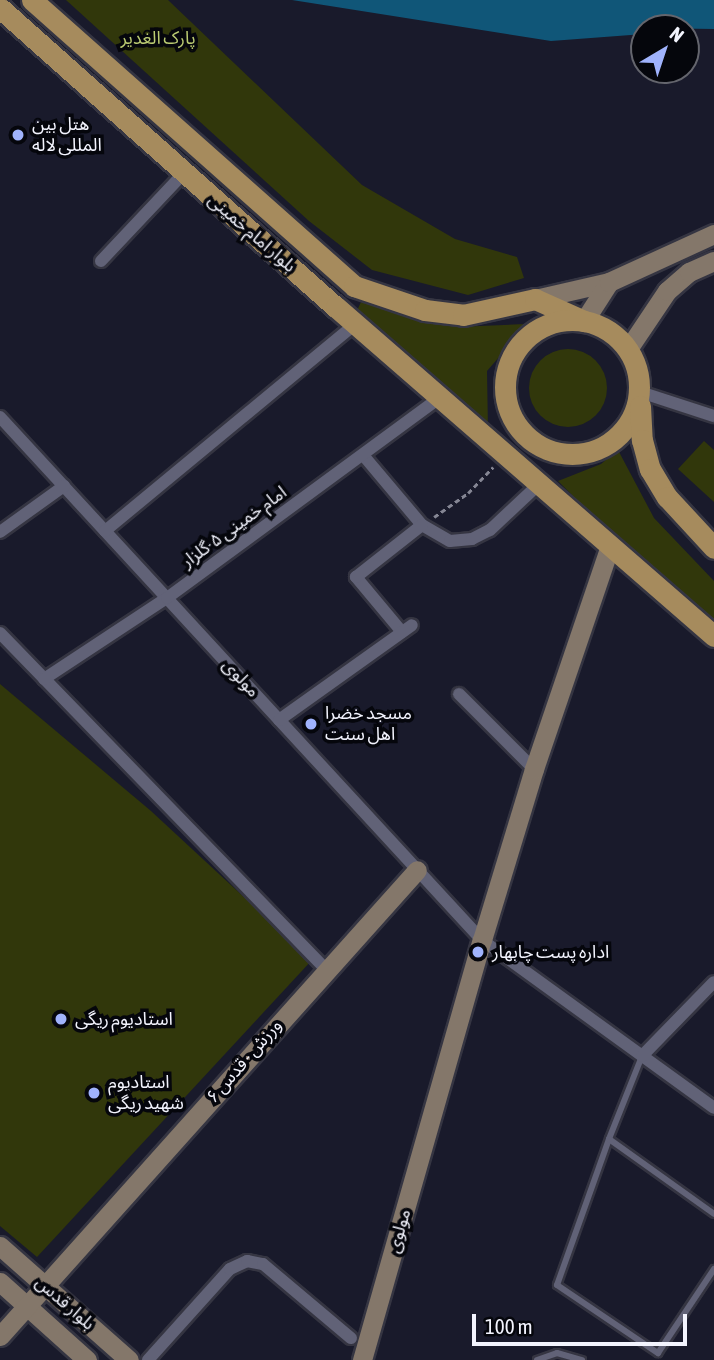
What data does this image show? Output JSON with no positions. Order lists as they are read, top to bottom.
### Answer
{
  "streets": {
    "main road": ["بلوار امام خمینی"],
    "street": [
      "امام خمینی ۵-گلزار",
      "مولوی",
      "ورزش - قدس ۶",
      "بلوار قدس"
    ]
  },
  "crossings": [
    ["بلوار امام خمینی", "امام خمینی ۵-گلزار"],
    ["بلوار امام خمینی", "مولوی"],
    ["امام خمینی ۵-گلزار", "مولوی"],
    ["مولوی", "ورزش - قدس ۶"],
    ["ورزش - قدس ۶", "بلوار قدس"]
  ],
  "parks": ["پارک الغدیر"],
  "places": [
    "هتل بین المللی لاله",
    "مسجد خضرا اهل سنت",
    "اداره پست چابهار",
    "استادیوم ریگی",
    "استادیوم شهید ریگی"
  ],
  "scale_bar": "100 m",
  "north": "top right"
}
